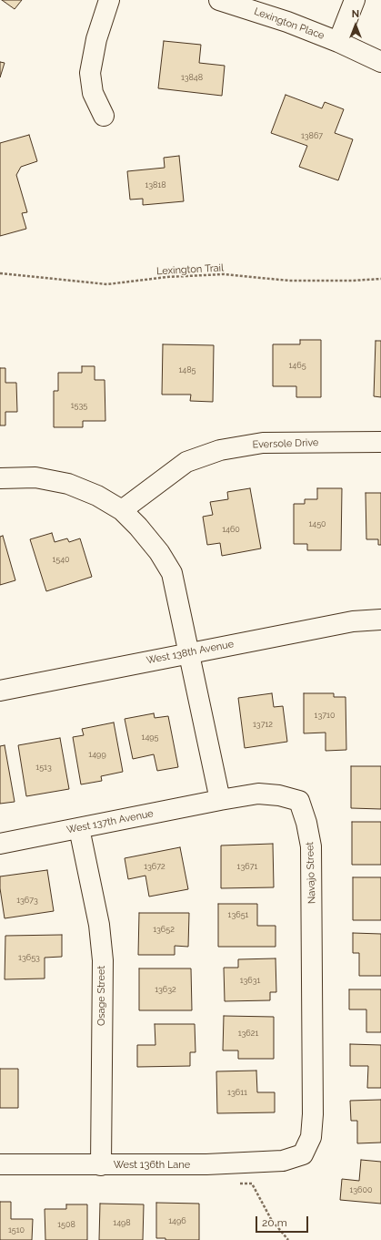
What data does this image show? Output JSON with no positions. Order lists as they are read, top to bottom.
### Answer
{
  "streets": {
    "street": [
      "Lexington Place",
      "Eversole Drive",
      "West 138th Avenue",
      "West 137th Avenue",
      "Navajo Street",
      "Osage Street",
      "West 136th Lane"
    ],
    "path": ["Lexington Trail"]
  },
  "crossings": [
    ["West 137th Avenue", "Navajo Street"],
    ["West 137th Avenue", "Osage Street"],
    ["Navajo Street", "West 136th Lane"],
    ["Osage Street", "West 136th Lane"]
  ],
  "house_numbers": [
    "13848",
    "13867",
    "13818",
    "1465",
    "1485",
    "1535",
    "1450",
    "1460",
    "1540",
    "13710",
    "13712",
    "1495",
    "1499",
    "1513",
    "13672",
    "13671",
    "13673",
    "13651",
    "13652",
    "13653",
    "13631",
    "13632",
    "13621",
    "13611",
    "13600",
    "1496",
    "1498",
    "1508",
    "1510"
  ],
  "scale_bar": "20 m",
  "north": "top"
}
